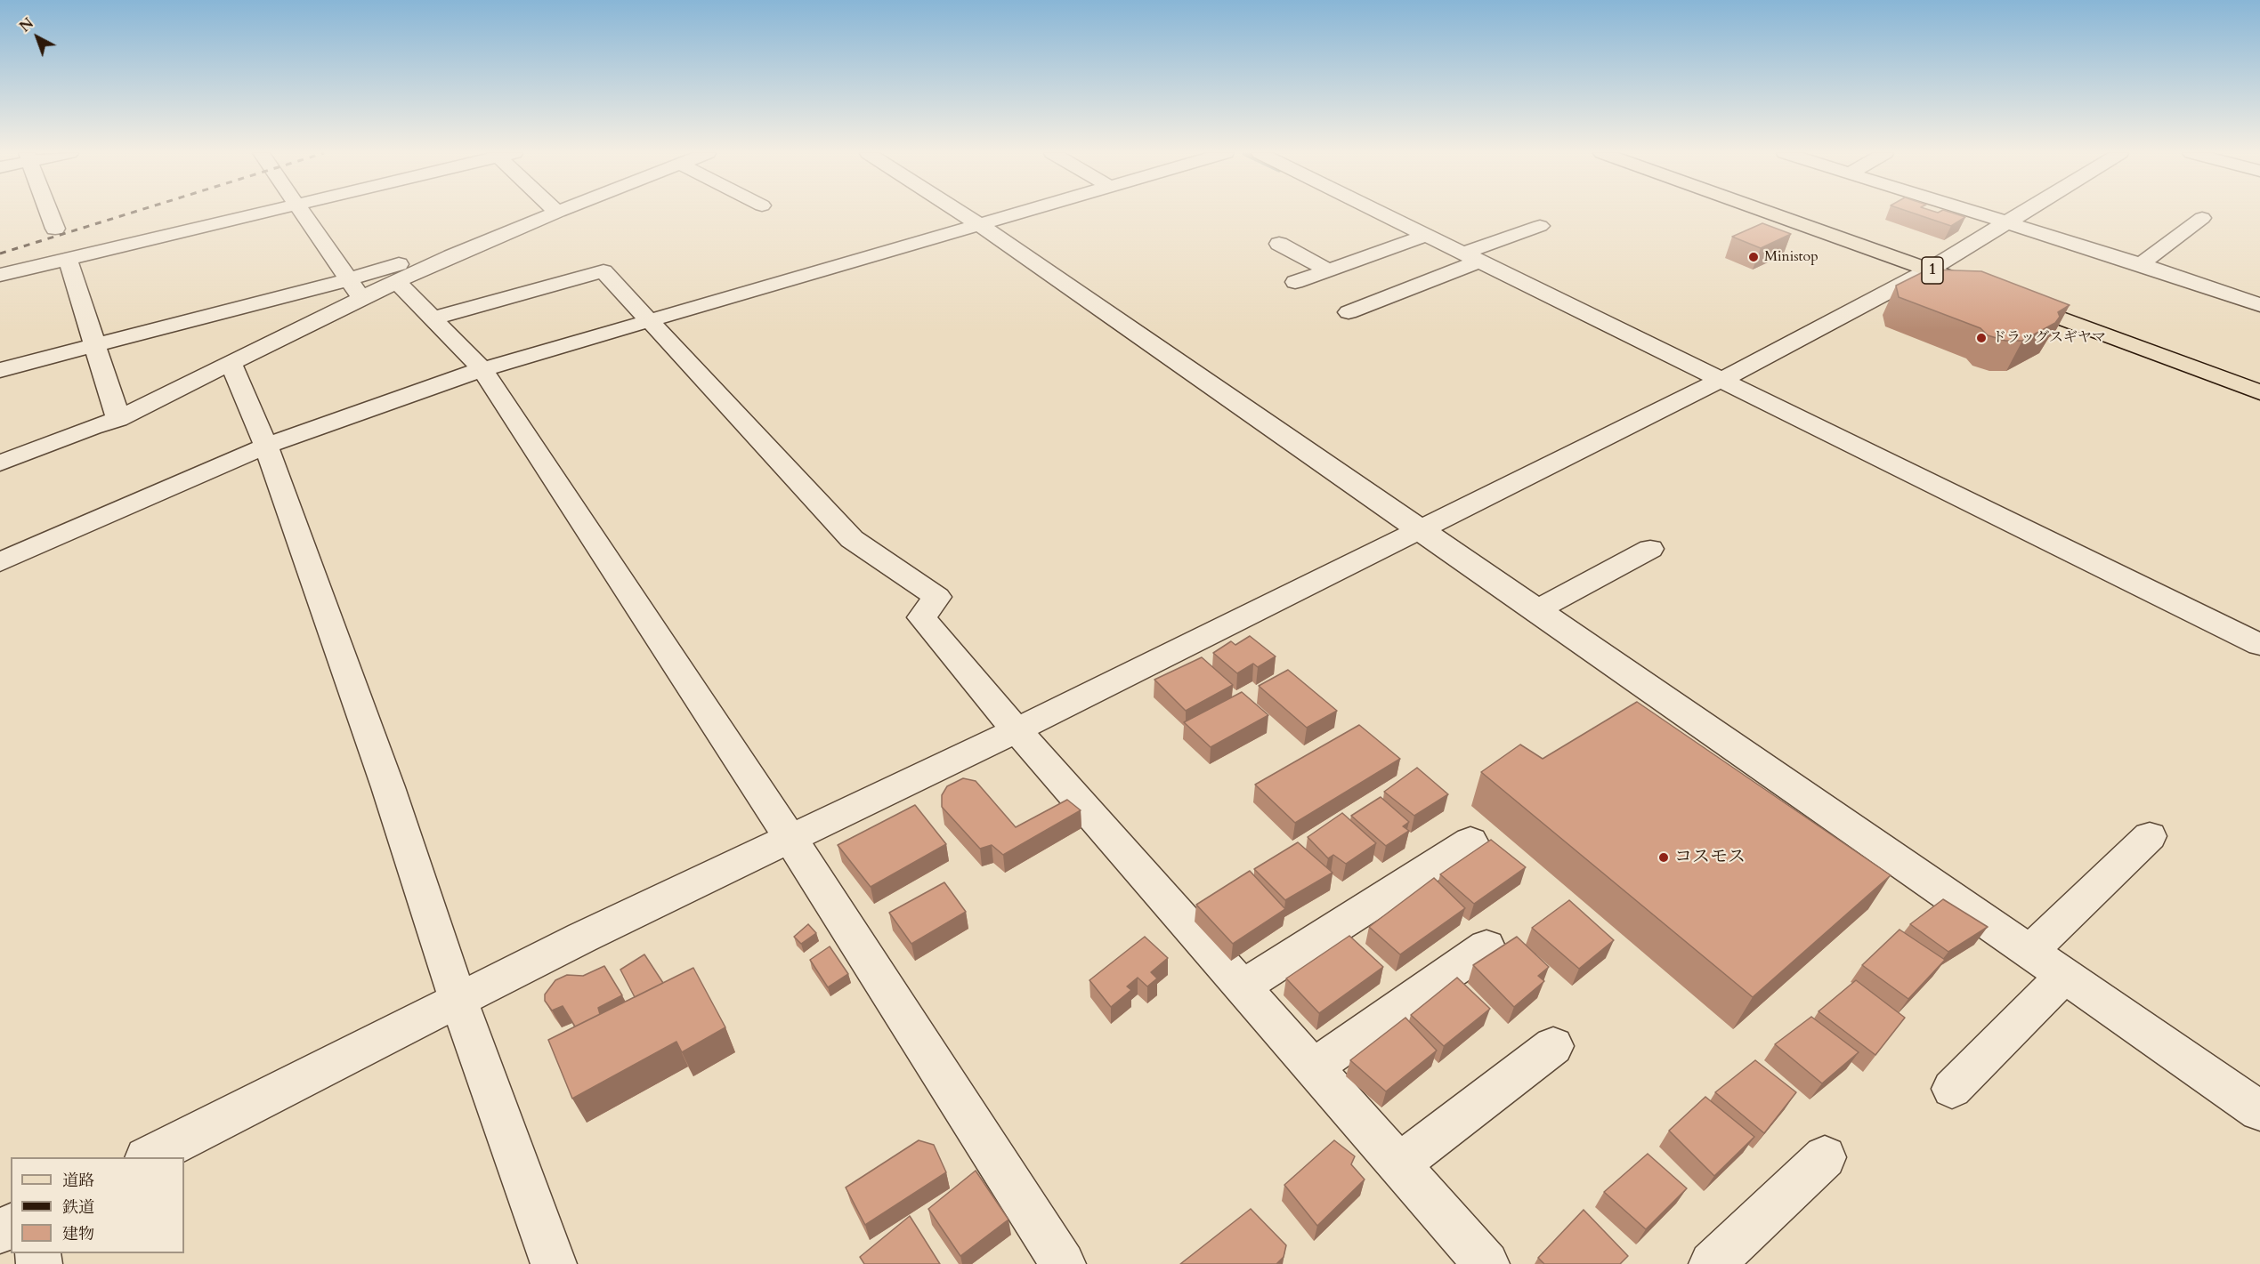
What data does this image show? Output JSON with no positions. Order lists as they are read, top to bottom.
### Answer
{
  "streets": {
    "main road": ["1"]
  },
  "places": ["Ministop", "ドラッグスギヤマ", "コスモス"],
  "legend": ["道路", "鉄道", "建物"],
  "north": "top left"
}
